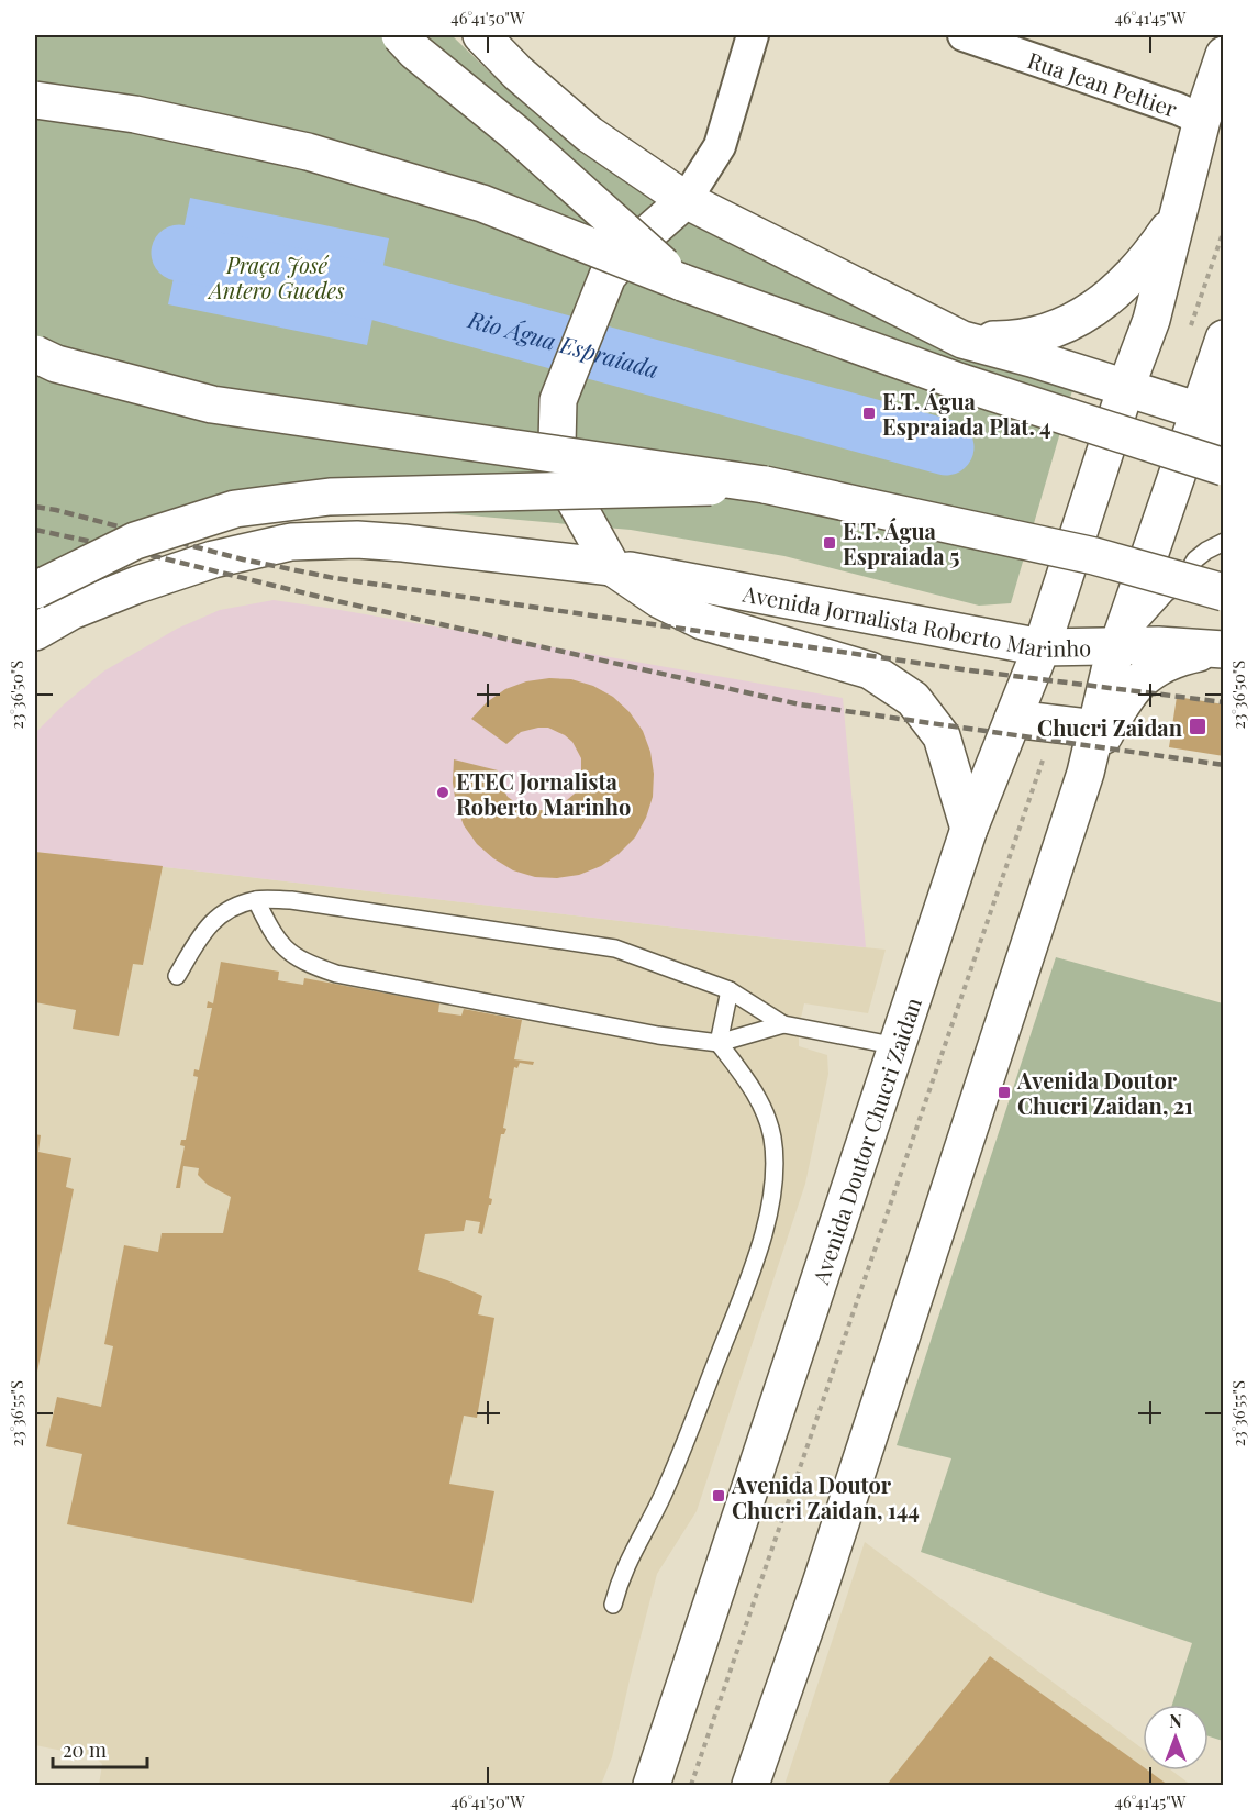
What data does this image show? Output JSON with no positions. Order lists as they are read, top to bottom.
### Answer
{
  "streets": {
    "main road": ["Avenida Jornalista Roberto Marinho", "Avenida Doutor Chucri Zaidan"],
    "street": ["Rua Jean Peltier"]
  },
  "crossings": [
    ["Rua Jean Peltier", "Avenida Doutor Chucri Zaidan"],
    ["Avenida Jornalista Roberto Marinho", "Avenida Doutor Chucri Zaidan"]
  ],
  "water": ["Rio Água Espraiada"],
  "parks": ["Praça José Antero Guedes"],
  "places": {
    "transit": [
      "E.T. Água Espraiada Plat. 4",
      "E.T. Água Espraiada 5",
      "Chucri Zaidan",
      "Avenida Doutor Chucri Zaidan, 21",
      "Avenida Doutor Chucri Zaidan, 144"
    ],
    "other": ["ETEC Jornalista Roberto Marinho"]
  },
  "scale_bar": "20 m",
  "north": "top",
  "coordinates": [
    "46°41'50\"W",
    "46°41'45\"W",
    "23°36'50\"S",
    "23°36'55\"S"
  ]
}
